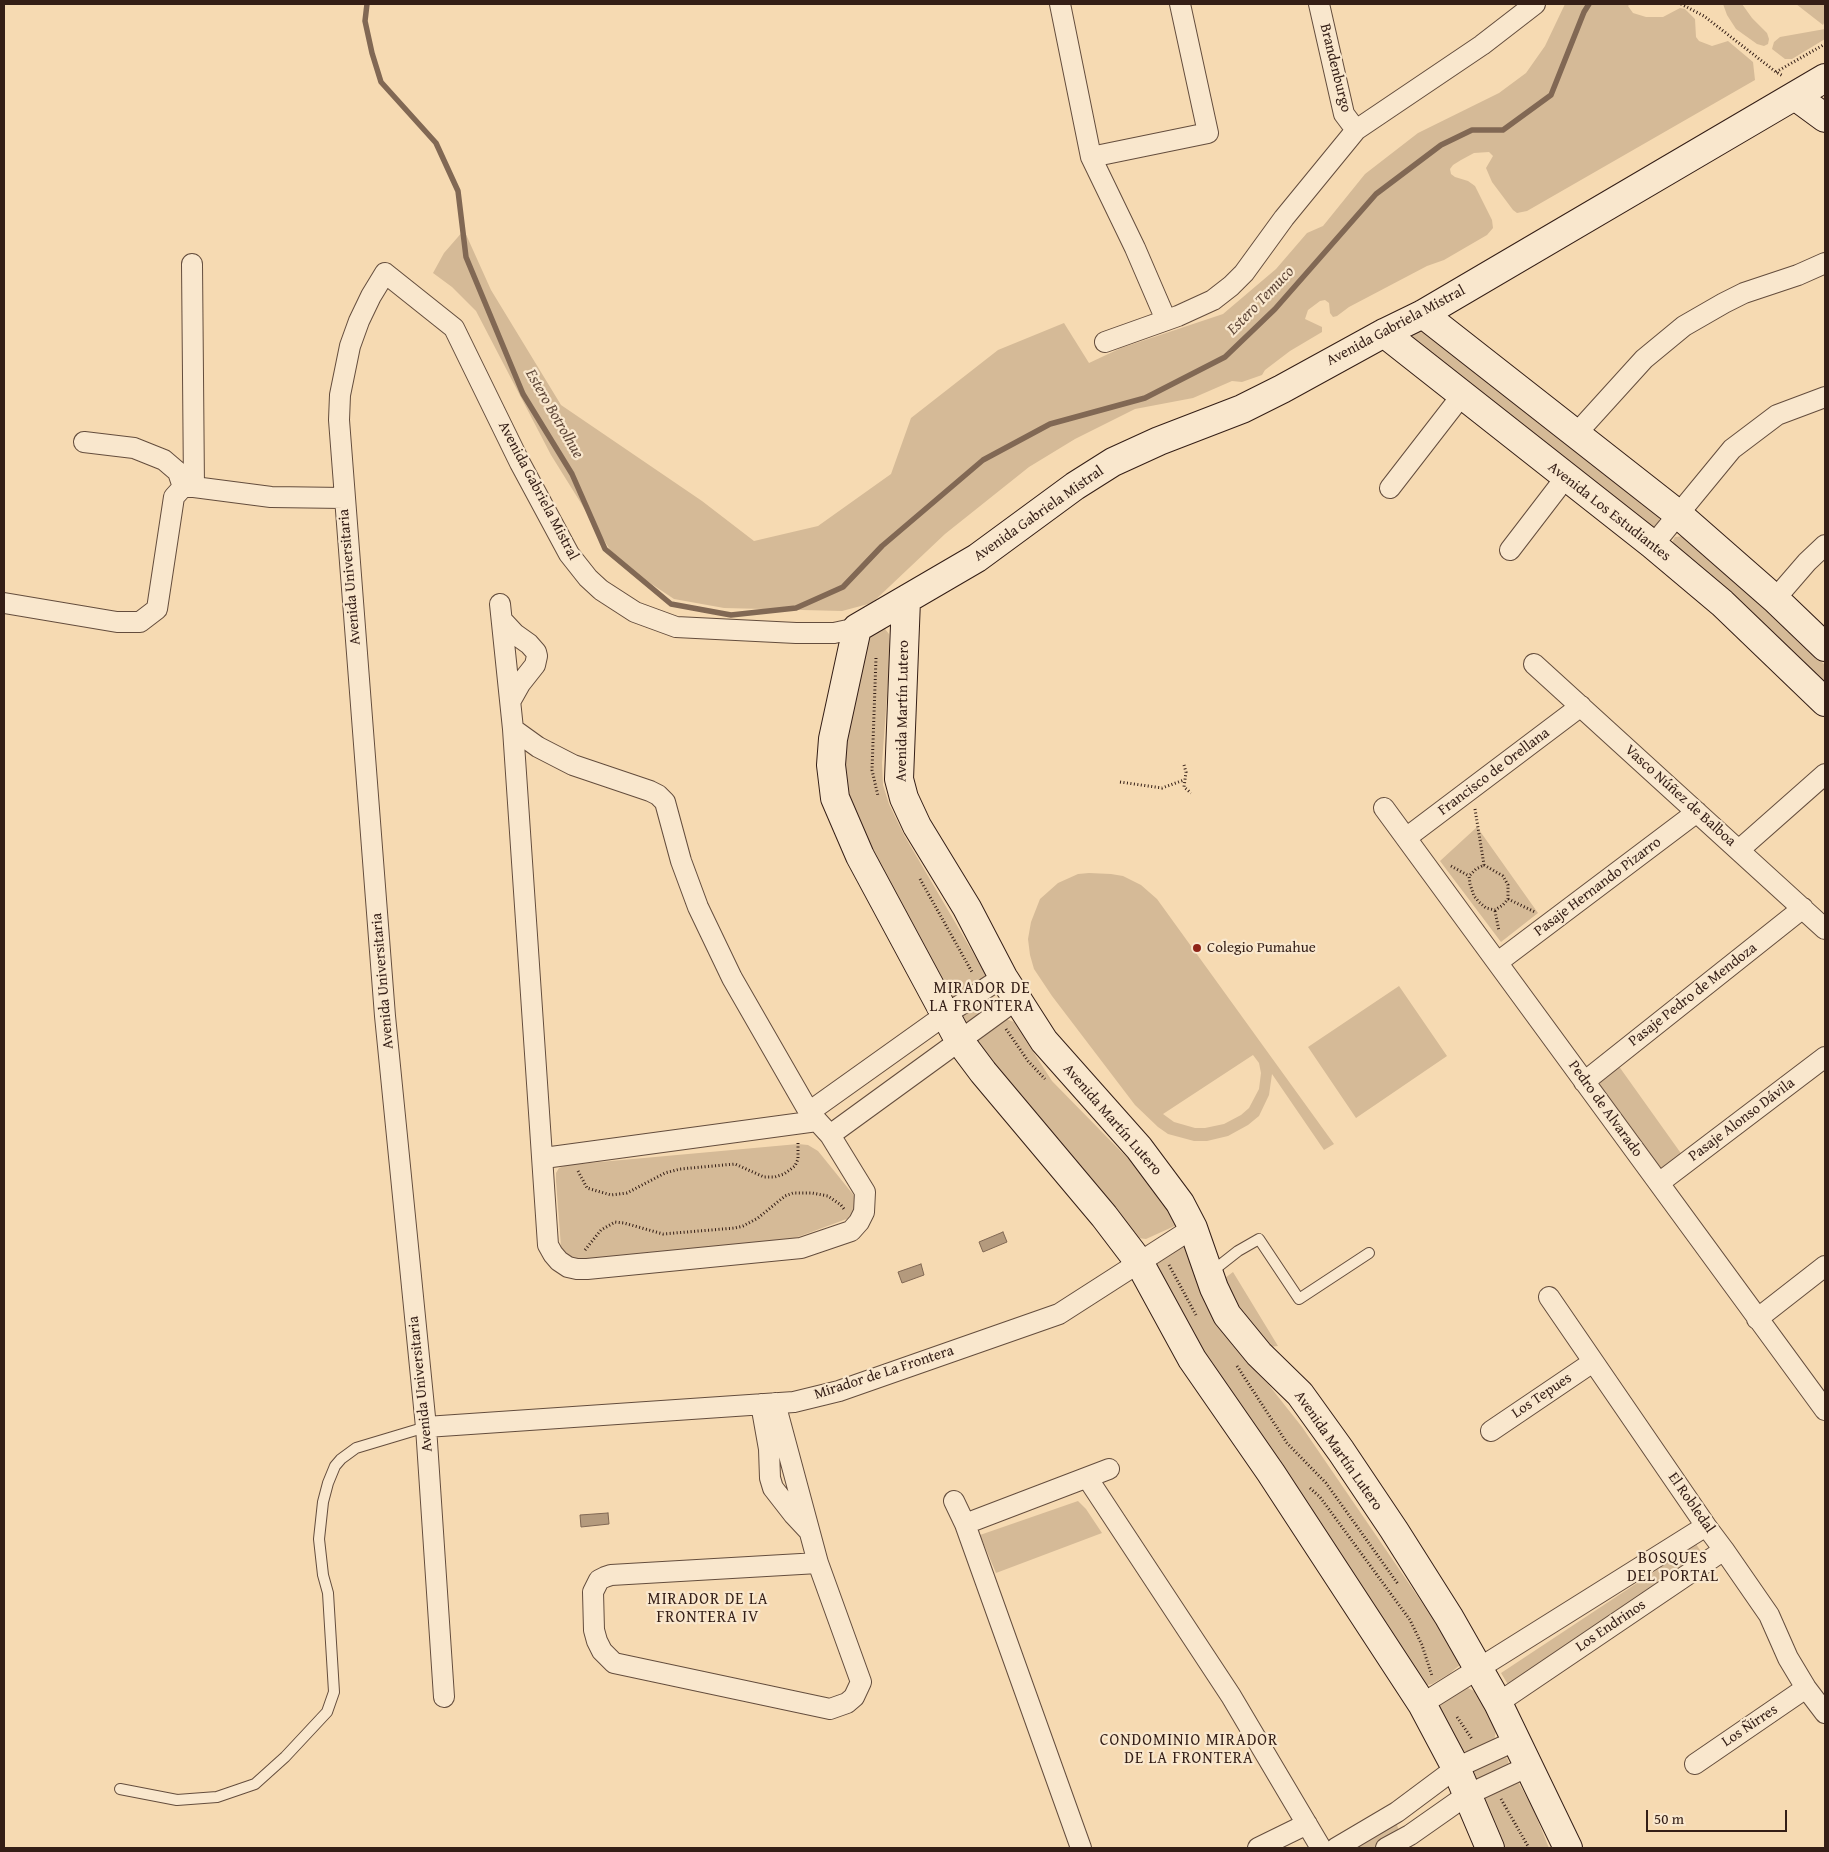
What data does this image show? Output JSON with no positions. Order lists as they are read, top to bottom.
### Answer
{
  "streets": {
    "street": [
      "Brandenburgo",
      "Avenida Gabriela Mistral",
      "Avenida Los Estudiantes",
      "Avenida Universitaria",
      "Avenida Martín Lutero",
      "Francisco de Orellana",
      "Vasco Núñez de Balboa",
      "Pasaje Hernando Pizarro",
      "Pasaje Pedro de Mendoza",
      "Pedro de Alvarado",
      "Pasaje Alonso Dávila",
      "Mirador de La Frontera",
      "Los Tepues",
      "El Robledal",
      "Los Endrinos",
      "Los Ñirres"
    ]
  },
  "crossings": [
    ["Avenida Gabriela Mistral", "Avenida Los Estudiantes"],
    ["Avenida Gabriela Mistral", "Avenida Universitaria"],
    ["Avenida Gabriela Mistral", "Avenida Martín Lutero"],
    ["Avenida Universitaria", "Mirador de La Frontera"],
    ["Avenida Martín Lutero", "Mirador de La Frontera"],
    ["Avenida Martín Lutero", "Los Endrinos"],
    ["Francisco de Orellana", "Vasco Núñez de Balboa"],
    ["Francisco de Orellana", "Pedro de Alvarado"],
    ["Vasco Núñez de Balboa", "Pasaje Hernando Pizarro"],
    ["Vasco Núñez de Balboa", "Pasaje Pedro de Mendoza"],
    ["Pasaje Hernando Pizarro", "Pedro de Alvarado"],
    ["Pasaje Pedro de Mendoza", "Pedro de Alvarado"],
    ["Pedro de Alvarado", "Pasaje Alonso Dávila"],
    ["Los Tepues", "El Robledal"],
    ["El Robledal", "Los Endrinos"],
    ["El Robledal", "Los Ñirres"]
  ],
  "districts": [
    "MIRADOR DE LA FRONTERA",
    "BOSQUES DEL PORTAL",
    "MIRADOR DE LA FRONTERA IV",
    "CONDOMINIO MIRADOR DE LA FRONTERA"
  ],
  "water": ["Estero Temuco", "Estero Botrolhue"],
  "places": ["Colegio Pumahue"],
  "scale_bar": "50 m"
}
